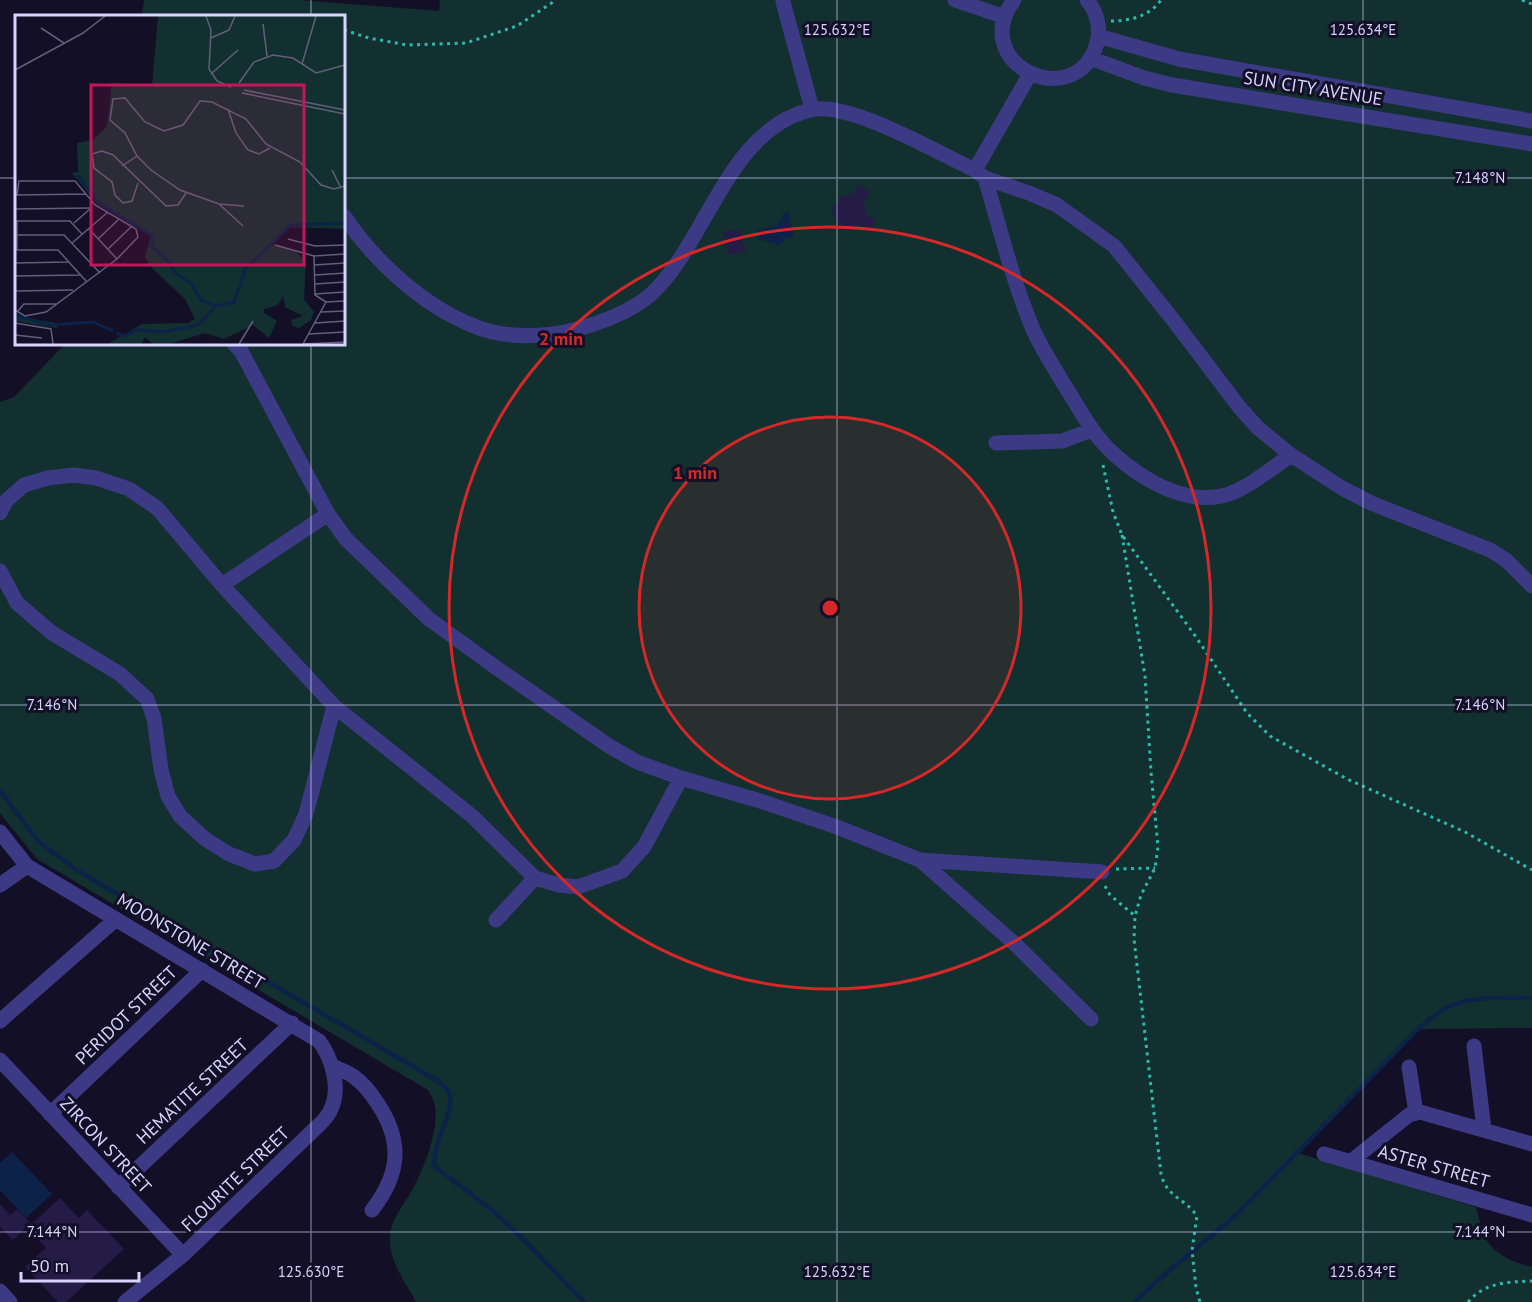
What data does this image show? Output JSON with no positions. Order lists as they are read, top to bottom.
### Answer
{
  "streets": {
    "street": [
      "SUN CITY AVENUE",
      "MOONSTONE STREET",
      "PERIDOT STREET",
      "HEMATITE STREET",
      "ZIRCON STREET",
      "ASTER STREET",
      "FLOURITE STREET"
    ]
  },
  "crossings": [
    ["MOONSTONE STREET", "PERIDOT STREET"],
    ["MOONSTONE STREET", "HEMATITE STREET"],
    ["MOONSTONE STREET", "FLOURITE STREET"],
    ["PERIDOT STREET", "ZIRCON STREET"],
    ["HEMATITE STREET", "ZIRCON STREET"],
    ["ZIRCON STREET", "FLOURITE STREET"]
  ],
  "scale_bar": "50 m",
  "coordinates": [
    "125.632°E",
    "125.634°E",
    "7.148°N",
    "7.146°N",
    "7.144°N",
    "125.630°E"
  ],
  "rings": ["2 min", "1 min"]
}
